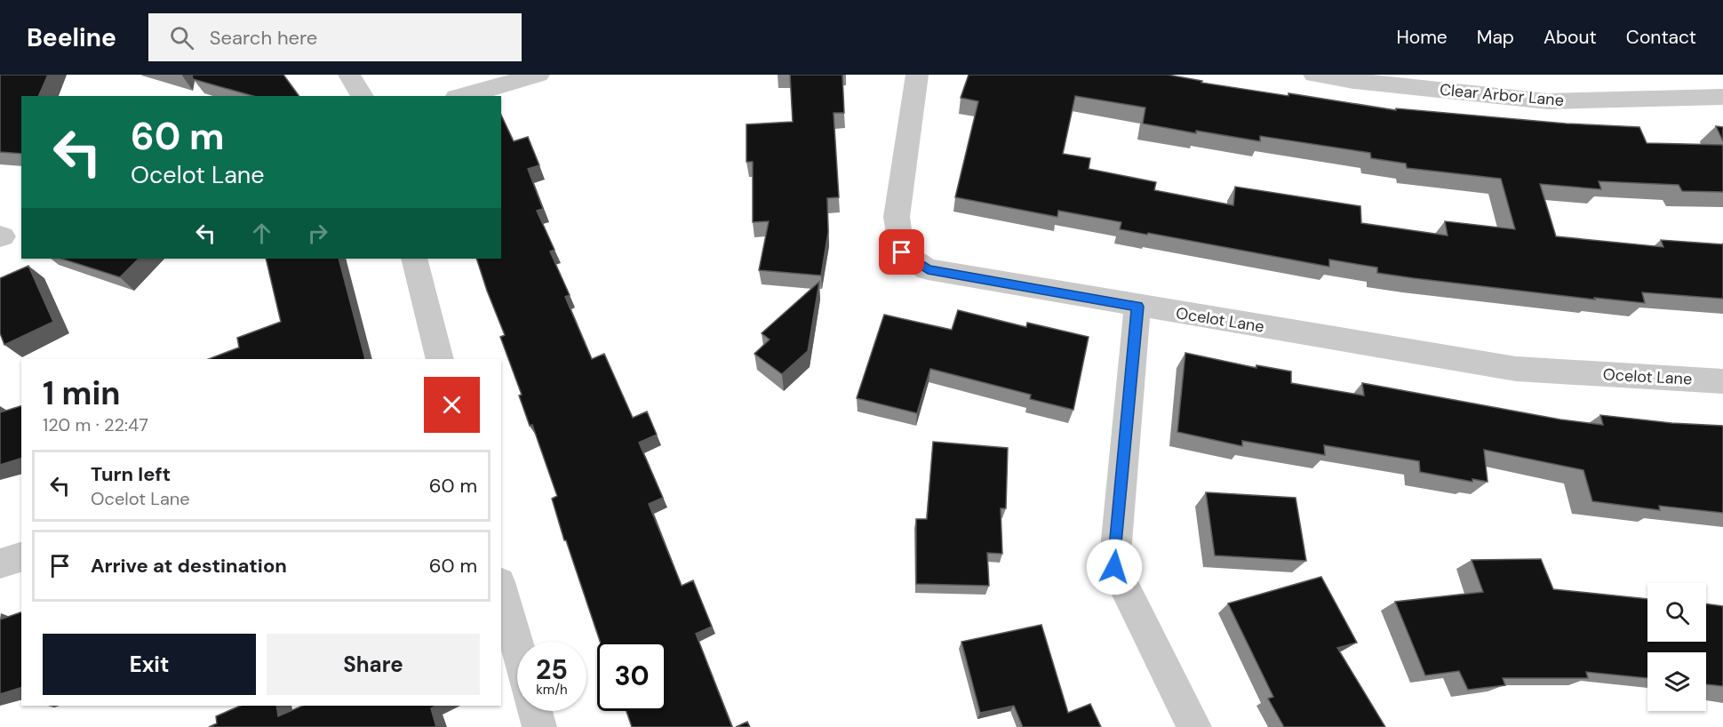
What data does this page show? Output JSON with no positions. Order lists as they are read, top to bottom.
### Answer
{
  "streets": {
    "street": ["Clear Arbor Lane", "Ocelot Lane"]
  },
  "page": {
    "header": "Beeline",
    "search": "Search here",
    "nav": [
      "Home",
      "Map",
      "About",
      "Contact"
    ],
    "turn": ["60 m", "Ocelot Lane"],
    "heading": ["1 min", "120 m · 22:47"],
    "list": [
      {
        "name": "Turn left",
        "note": "Ocelot Lane",
        "value": "60 m"
      },
      {
        "name": "Arrive at destination",
        "value": "60 m"
      }
    ],
    "buttons": ["Exit", "Share"],
    "speed": "25 km/h",
    "limit": "30"
  }
}
